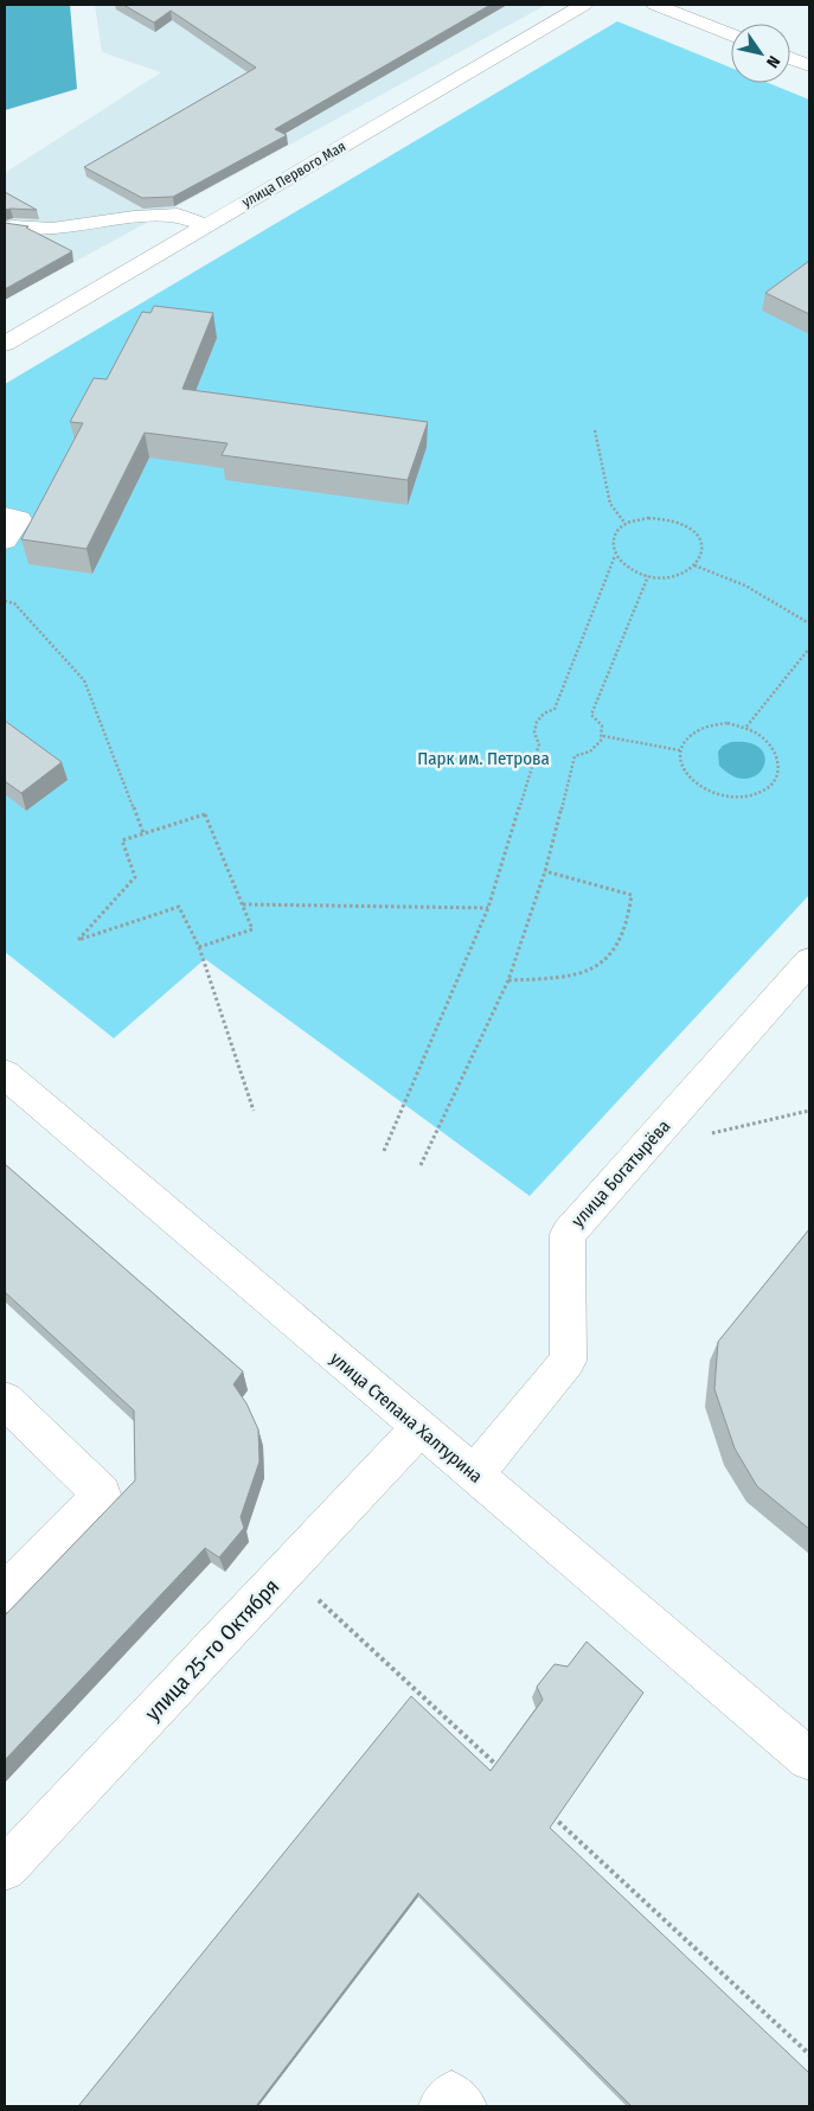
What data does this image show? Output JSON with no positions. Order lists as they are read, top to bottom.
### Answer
{
  "streets": {
    "street": [
      "улица Первого Мая",
      "улица Богатырёва",
      "улица Степана Халтурина",
      "улица 25-го Октября"
    ]
  },
  "crossings": [
    ["улица Богатырёва", "улица Степана Халтурина"],
    ["улица Степана Халтурина", "улица 25-го Октября"]
  ],
  "parks": ["Парк им. Петрова"],
  "north": "bottom right"
}
